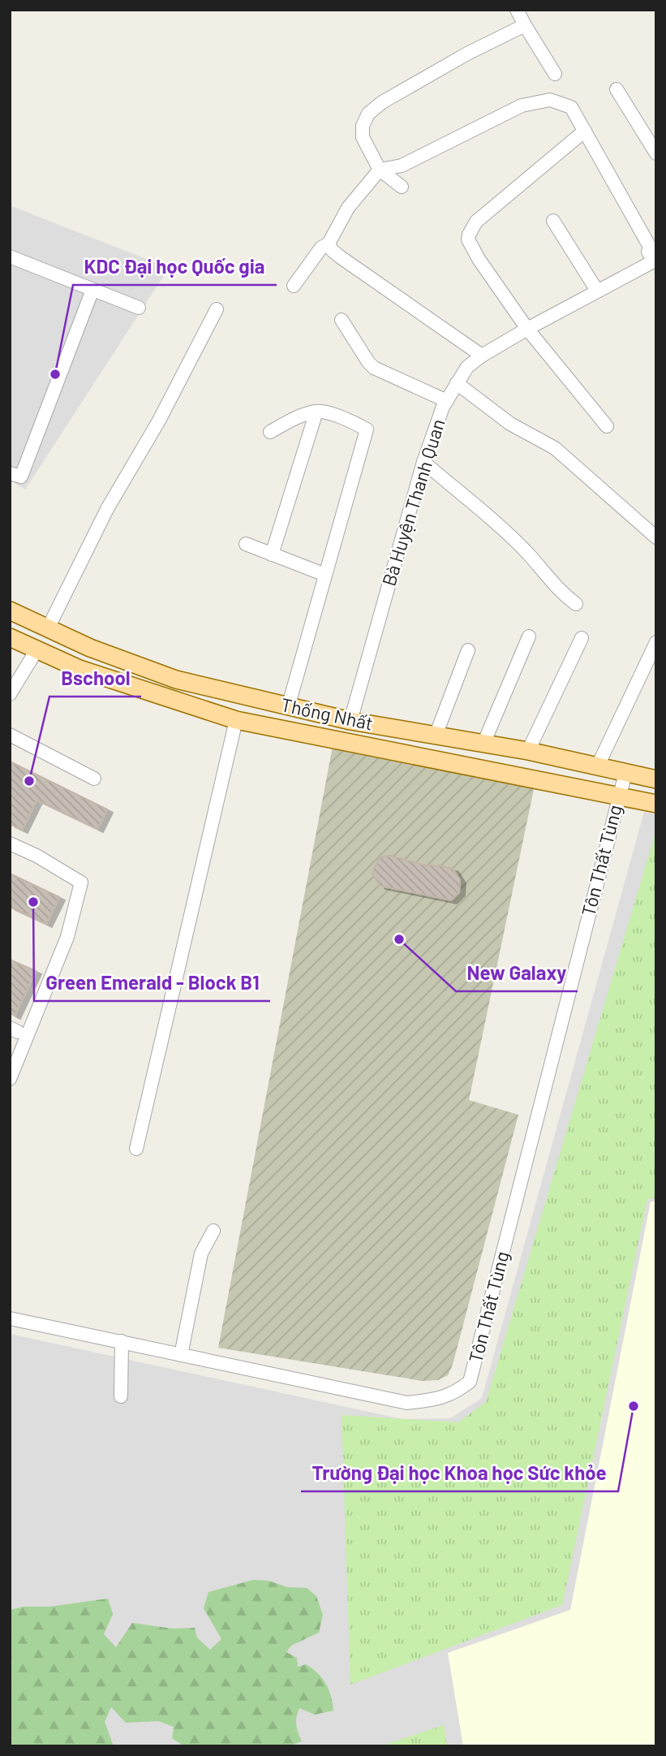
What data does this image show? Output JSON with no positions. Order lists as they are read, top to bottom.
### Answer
{
  "streets": {
    "main road": ["Thống Nhất"],
    "street": ["Bà Huyện Thanh Quan", "Tôn Thất Tùng"]
  },
  "crossings": [
    ["Bà Huyện Thanh Quan", "Thống Nhất"],
    ["Thống Nhất", "Tôn Thất Tùng"]
  ],
  "places": [
    "KDC Đại học Quốc gia",
    "Bschool",
    "Green Emerald - Block B1",
    "New Galaxy",
    "Trường Đại học Khoa học Sức khỏe"
  ]
}
